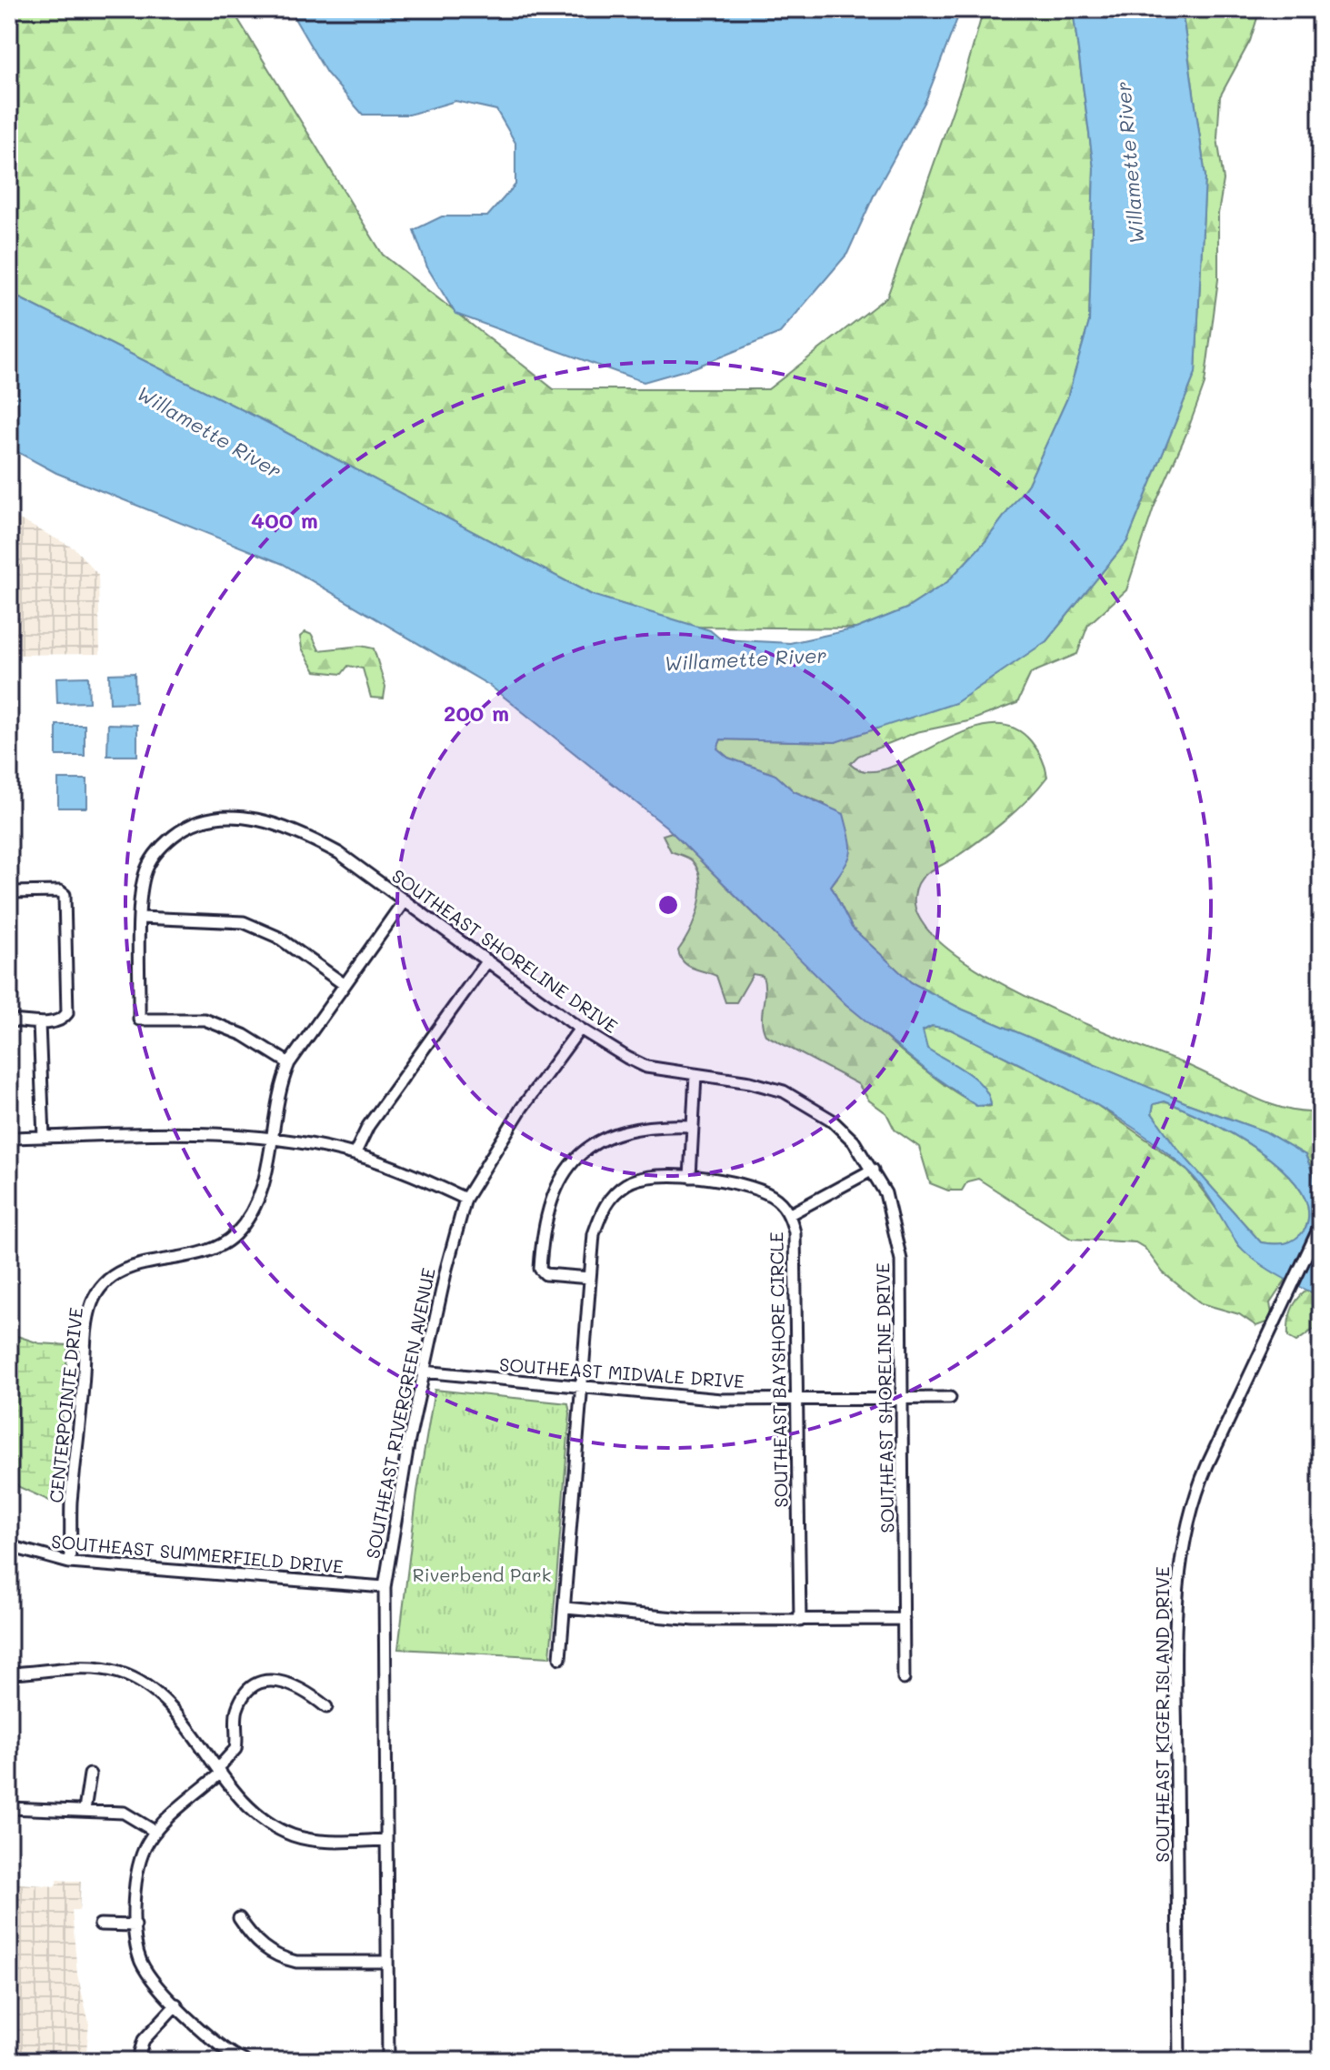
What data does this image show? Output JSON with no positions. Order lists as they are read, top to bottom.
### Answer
{
  "streets": {
    "street": [
      "SOUTHEAST SHORELINE DRIVE",
      "SOUTHEAST BAYSHORE CIRCLE",
      "SOUTHEAST MIDVALE DRIVE",
      "CENTERPOINTE DRIVE",
      "SOUTHEAST RIVERGREEN AVENUE",
      "SOUTHEAST SUMMERFIELD DRIVE",
      "SOUTHEAST KIGER ISLAND DRIVE"
    ]
  },
  "crossings": [
    ["SOUTHEAST SHORELINE DRIVE", "SOUTHEAST MIDVALE DRIVE"],
    ["SOUTHEAST SHORELINE DRIVE", "CENTERPOINTE DRIVE"],
    ["SOUTHEAST SHORELINE DRIVE", "SOUTHEAST RIVERGREEN AVENUE"],
    ["SOUTHEAST BAYSHORE CIRCLE", "SOUTHEAST MIDVALE DRIVE"],
    ["SOUTHEAST MIDVALE DRIVE", "SOUTHEAST RIVERGREEN AVENUE"],
    ["CENTERPOINTE DRIVE", "SOUTHEAST SUMMERFIELD DRIVE"],
    ["SOUTHEAST RIVERGREEN AVENUE", "SOUTHEAST SUMMERFIELD DRIVE"]
  ],
  "water": ["Willamette River"],
  "parks": ["Riverbend Park"],
  "rings": ["400 m", "200 m"]
}
